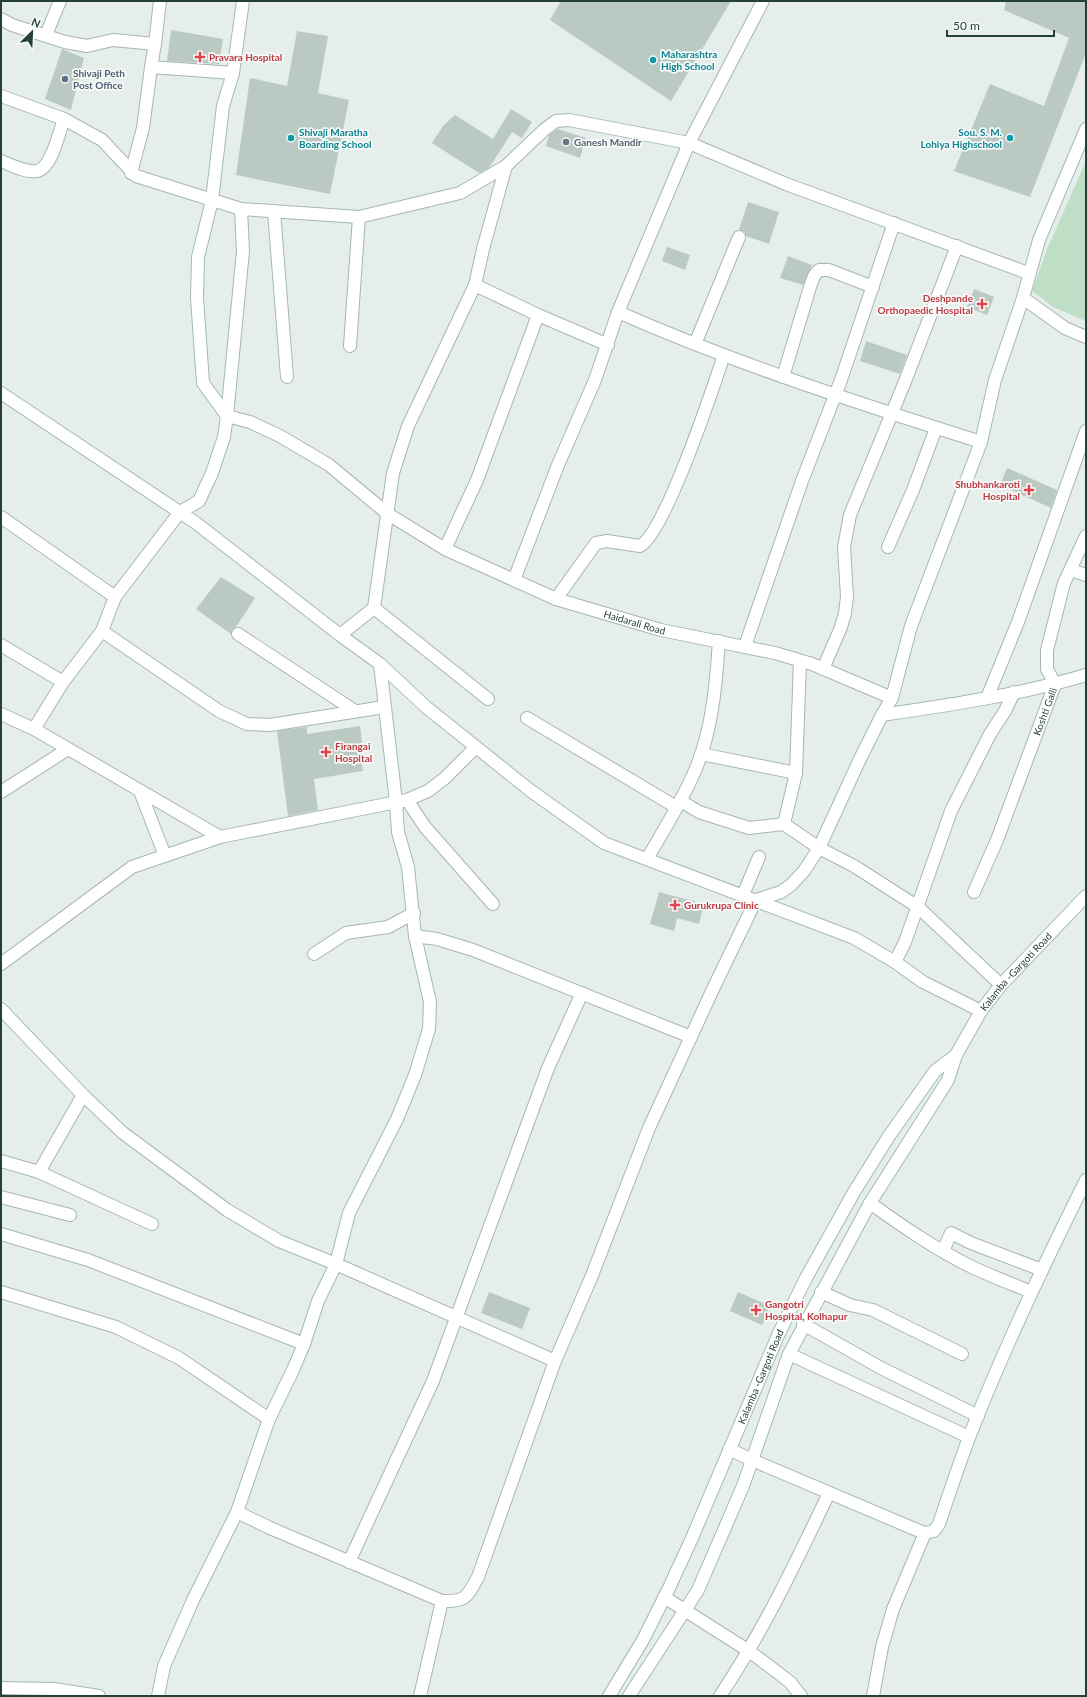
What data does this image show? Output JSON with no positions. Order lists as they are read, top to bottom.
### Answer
{
  "streets": {
    "street": ["Haidarali Road", "Koshti Galli", "Kalamba -Gargoti Road"]
  },
  "places": {
    "health": [
      "Pravara Hospital",
      "Deshpande Orthopaedic Hospital",
      "Shubhankaroti Hospital",
      "Firangai Hospital",
      "Gurukrupa Clinic",
      "Gangotri Hospital, Kolhapur"
    ],
    "other": [
      "Maharashtra High School",
      "Shivaji Peth Post Office",
      "Shivaji Maratha Boarding School",
      "Sou. S. M. Lohiya Highschool",
      "Ganesh Mandir"
    ]
  },
  "scale_bar": "50 m",
  "north": "top right"
}
